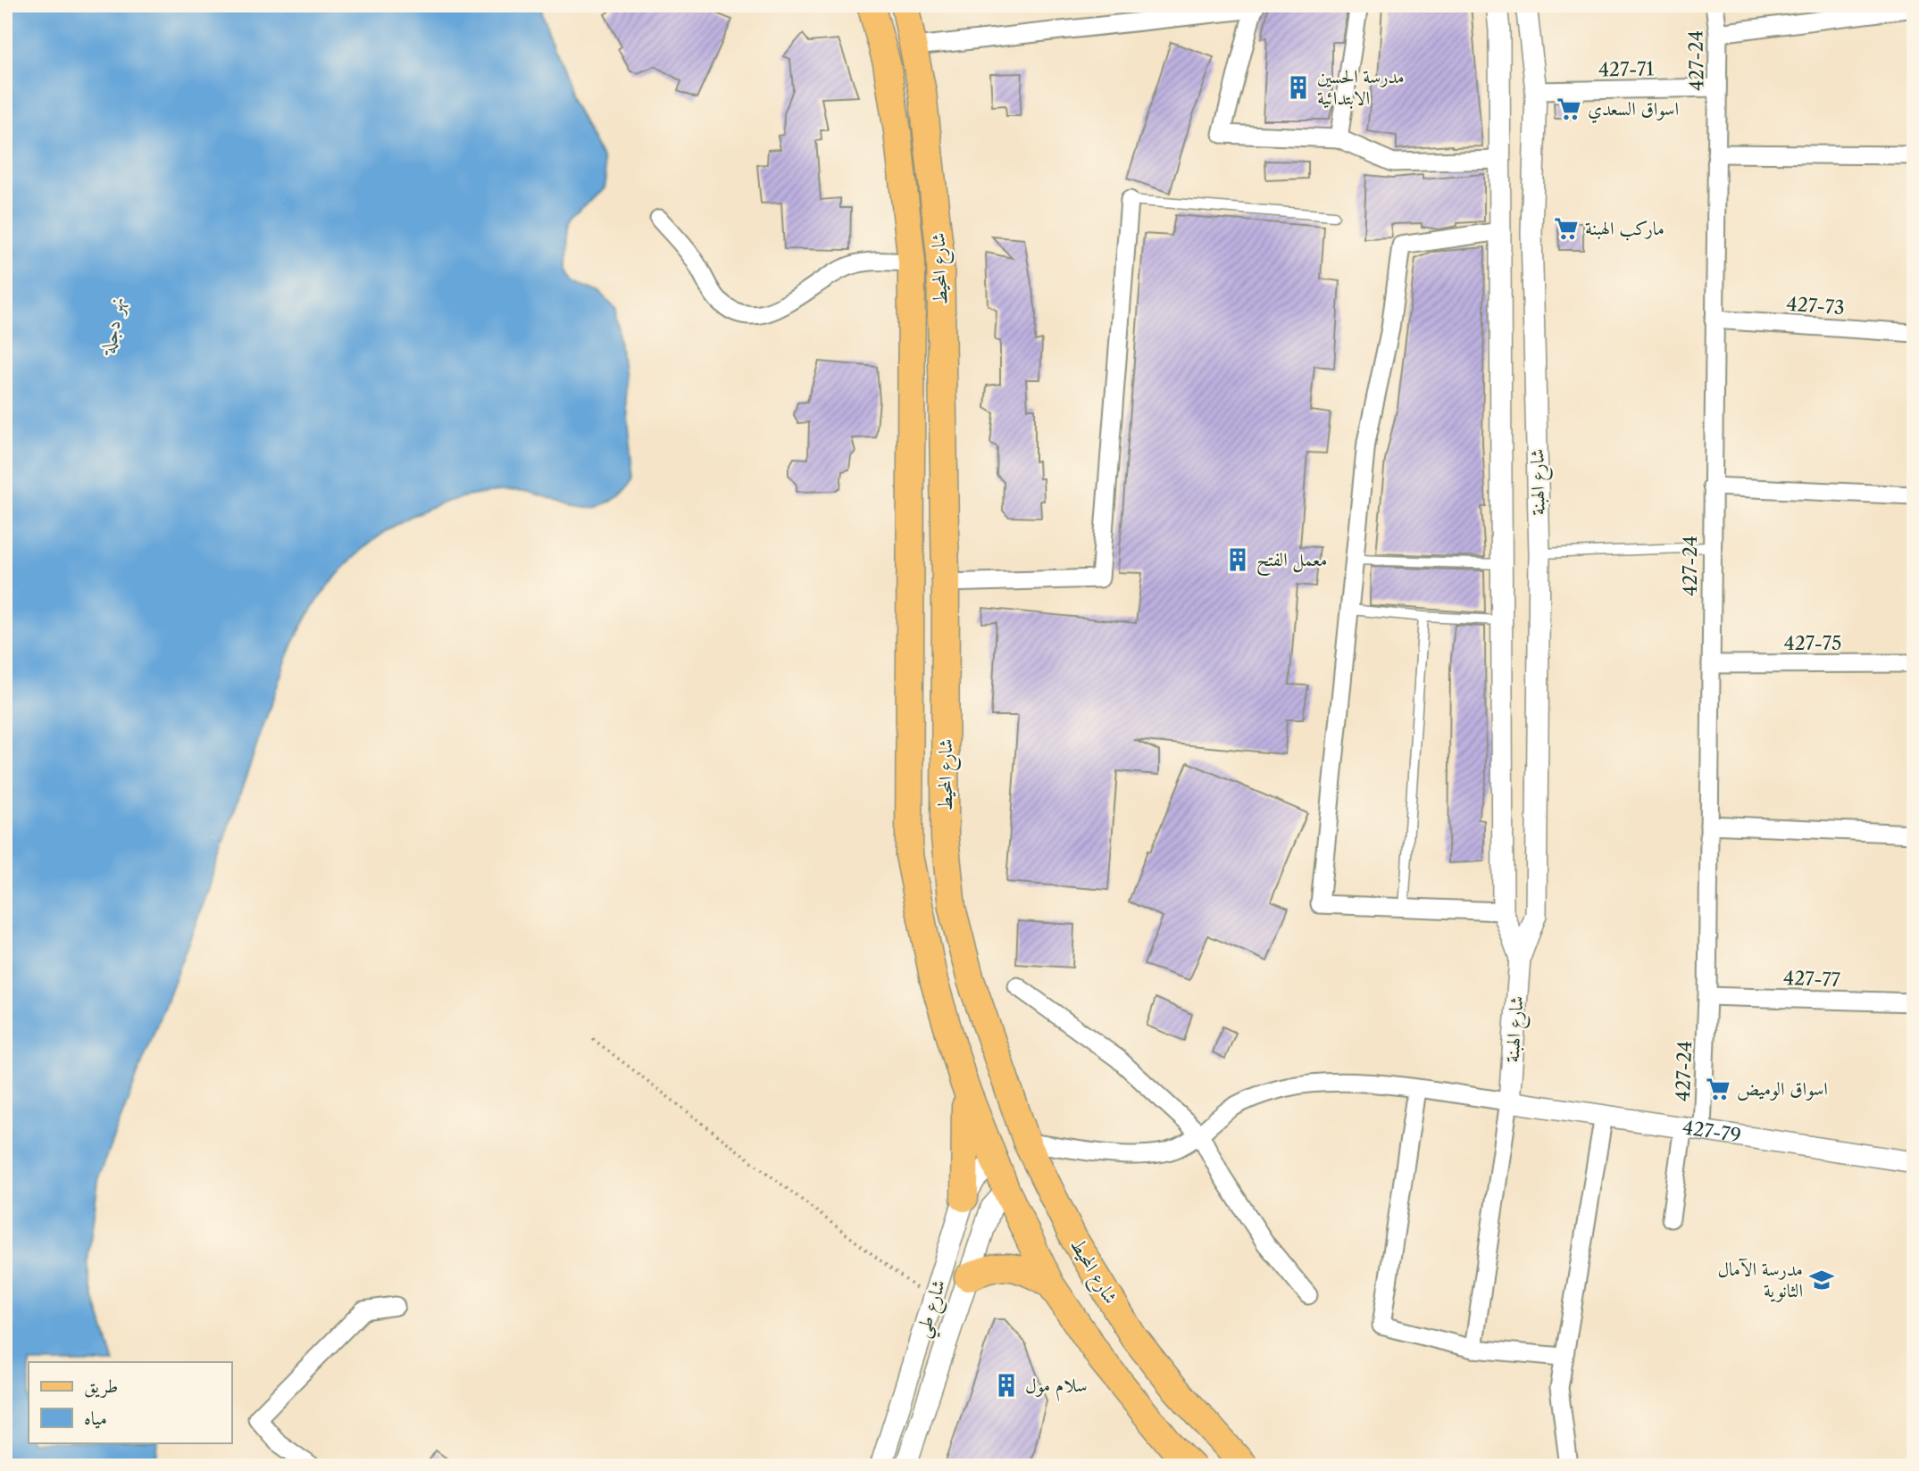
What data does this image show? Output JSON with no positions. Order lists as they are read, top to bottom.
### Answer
{
  "streets": {
    "main road": ["شارع المحيط"],
    "street": [
      "427-24",
      "427-71",
      "427-73",
      "شارع الهبنة",
      "427-75",
      "427-77",
      "427-79",
      "شارع طي"
    ]
  },
  "crossings": [
    ["427-24", "427-71"],
    ["427-24", "427-73"],
    ["427-24", "427-75"],
    ["427-24", "427-77"],
    ["427-24", "427-79"],
    ["427-71", "شارع الهبنة"],
    ["شارع المحيط", "شارع طي"],
    ["شارع الهبنة", "427-79"]
  ],
  "water": ["نهر دجلة"],
  "places": {
    "building": ["مدرسة الحسين الابتدائية", "معمل الفتح", "سلام مول"],
    "supermarket": ["اسواق السعدي", "ماركب الهبنة", "اسواق الوميض"],
    "school or university": ["مدرسة الآمال الثانوية"]
  },
  "legend": ["طريق", "مياه"]
}
